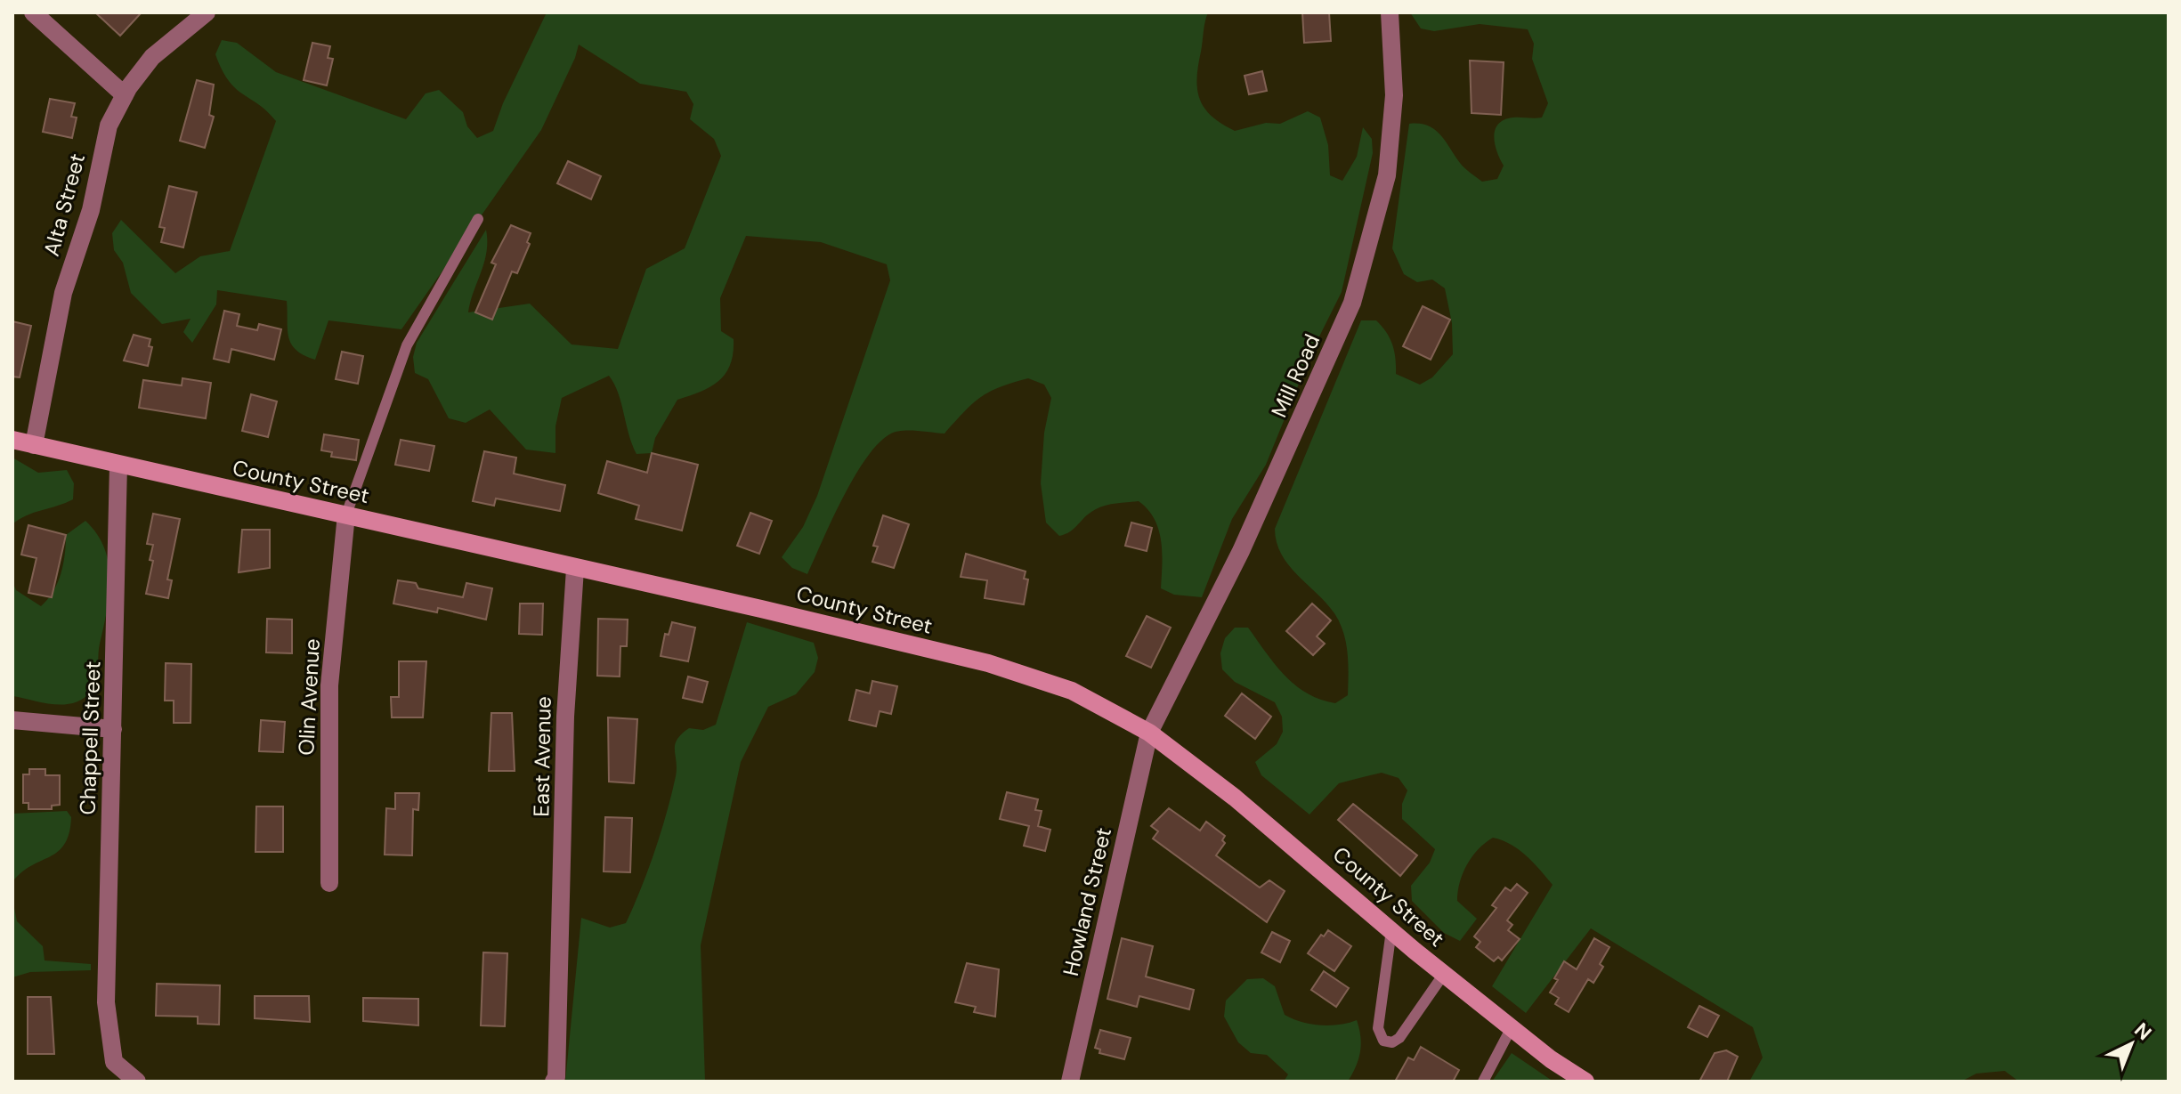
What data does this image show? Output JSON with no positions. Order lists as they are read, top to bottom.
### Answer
{
  "streets": {
    "street": [
      "Alta Street",
      "Mill Road",
      "County Street",
      "Olin Avenue",
      "Chappell Street",
      "East Avenue",
      "Howland Street"
    ]
  },
  "crossings": [
    ["Alta Street", "County Street"],
    ["Mill Road", "County Street"],
    ["Mill Road", "Howland Street"],
    ["County Street", "Olin Avenue"],
    ["County Street", "Chappell Street"],
    ["County Street", "East Avenue"],
    ["County Street", "Howland Street"]
  ],
  "north": "top right"
}
